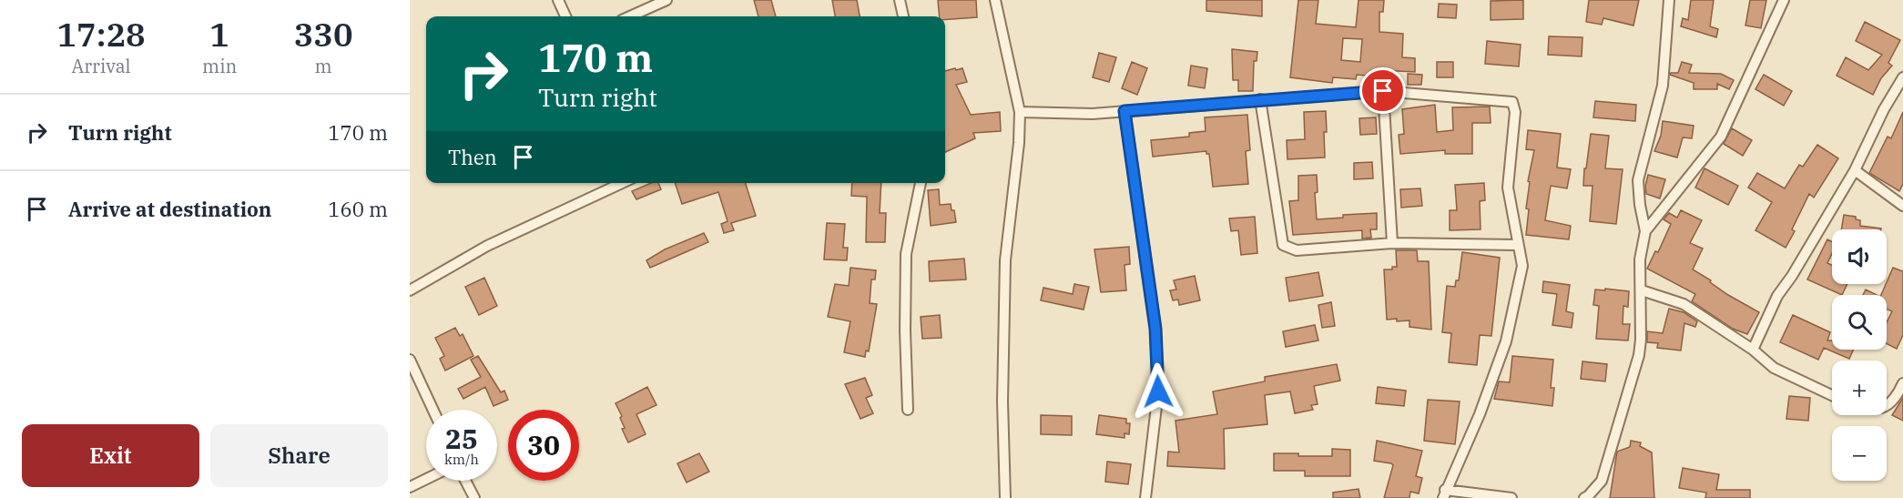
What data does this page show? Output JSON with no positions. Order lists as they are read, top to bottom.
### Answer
{
  "page": {
    "eta": [
      "17:28",
      "Arrival",
      "1",
      "min",
      "330",
      "m"
    ],
    "turn": ["170 m", "Turn right"],
    "list": [
      {
        "name": "Turn right",
        "value": "170 m"
      },
      {
        "name": "Arrive at destination",
        "value": "160 m"
      }
    ],
    "then": "Then",
    "map_buttons": ["+", "−"],
    "speed": "25 km/h",
    "limit": "30",
    "buttons": ["Exit", "Share"]
  }
}
